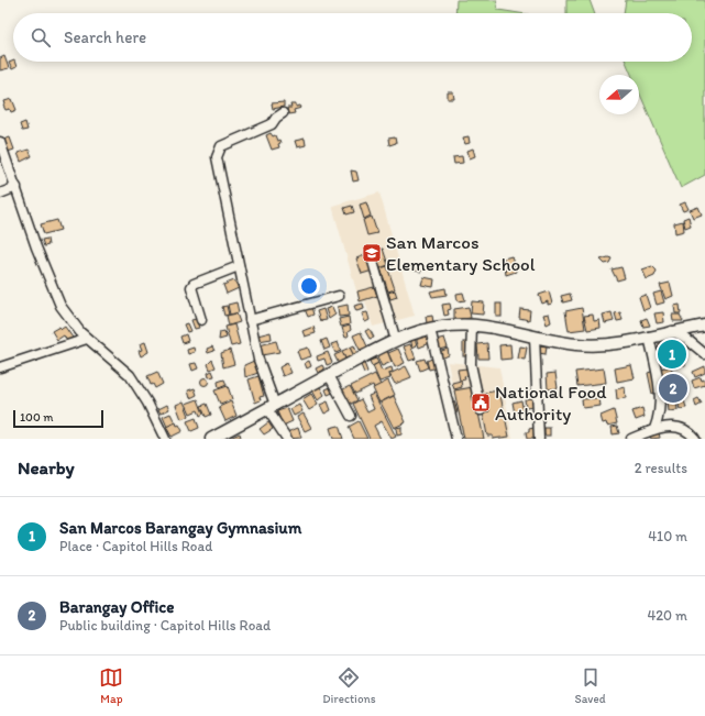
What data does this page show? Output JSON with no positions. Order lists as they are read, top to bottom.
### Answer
{
  "places": {
    "school or university": ["San Marcos Elementary School"],
    "public building": ["National Food Authority"]
  },
  "scale_bar": "100 m",
  "north": "left",
  "page": {
    "search": "Search here",
    "pins": ["1", "2"],
    "scale": "100 m",
    "heading": ["Nearby", "2 results"],
    "list": [
      {
        "mark": "1",
        "name": "San Marcos Barangay Gymnasium",
        "note": "Place · Capitol Hills Road",
        "value": "410 m"
      },
      {
        "mark": "2",
        "name": "Barangay Office",
        "note": "Public building · Capitol Hills Road",
        "value": "420 m"
      }
    ],
    "nav": ["Map", "Directions", "Saved"]
  }
}
